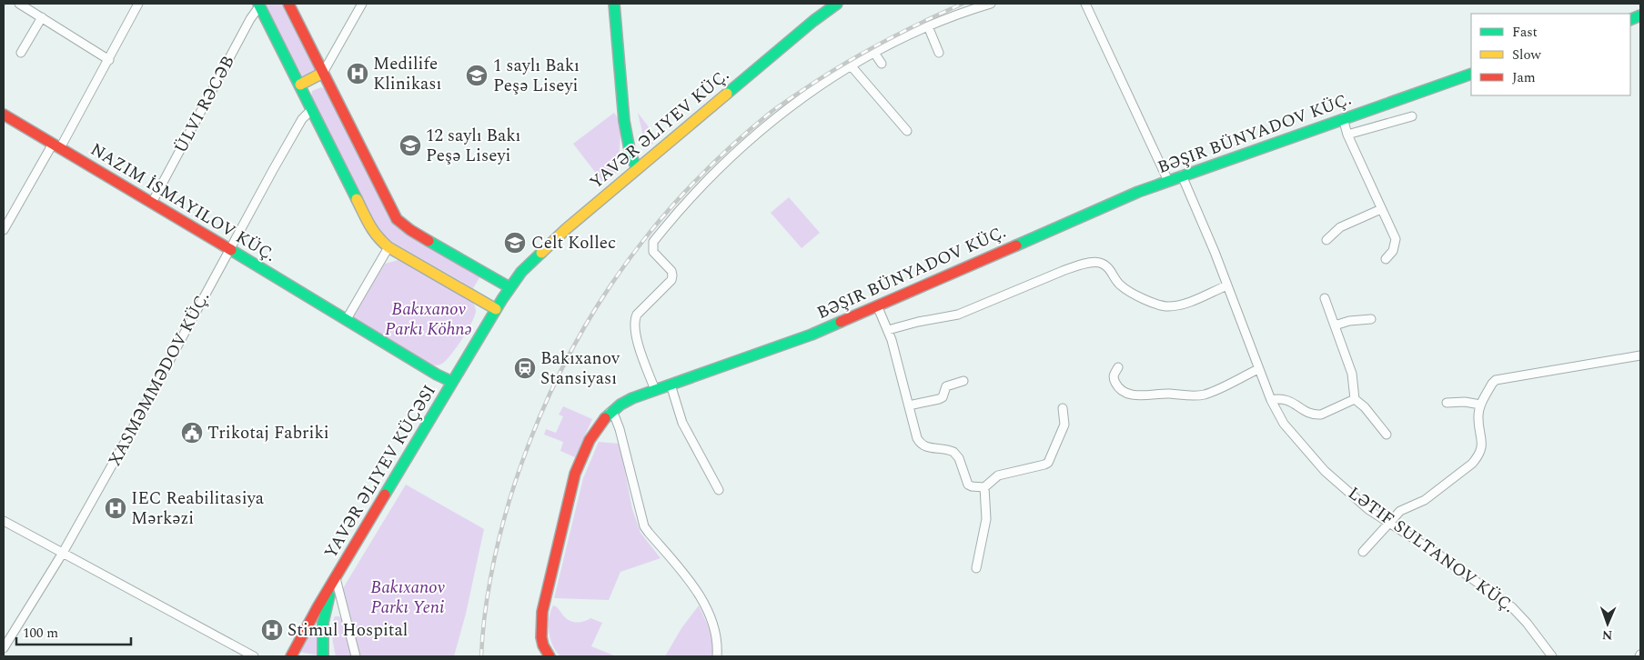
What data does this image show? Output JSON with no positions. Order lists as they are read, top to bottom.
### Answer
{
  "streets": {
    "street": [
      "ÜLVI RƏCƏB",
      "YAVƏR ƏLIYEV KÜÇ.",
      "BƏŞIR BÜNYADOV KÜÇ.",
      "XASMƏMMƏDOV KÜÇ.",
      "YAVƏR ƏLIYEV KÜÇƏSI",
      "LƏTIF SULTANOV KÜÇ."
    ]
  },
  "crossings": [
    ["BƏŞIR BÜNYADOV KÜÇ.", "LƏTIF SULTANOV KÜÇ."]
  ],
  "parks": ["Bakıxanov Parkı Köhnə", "Bakıxanov Parkı Yeni"],
  "places": {
    "hospital": ["Medilife Klinikası", "IEC Reabilitasiya Mərkəzi", "Stimul Hospital"],
    "school or university": ["1 saylı Bakı Peşə Liseyi", "12 saylı Bakı Peşə Liseyi", "Celt Kollec"],
    "station": ["Bakıxanov Stansiyası"],
    "public building": ["Trikotaj Fabriki"]
  },
  "legend": ["Fast", "Slow", "Jam"],
  "scale_bar": "100 m",
  "north": "bottom"
}
